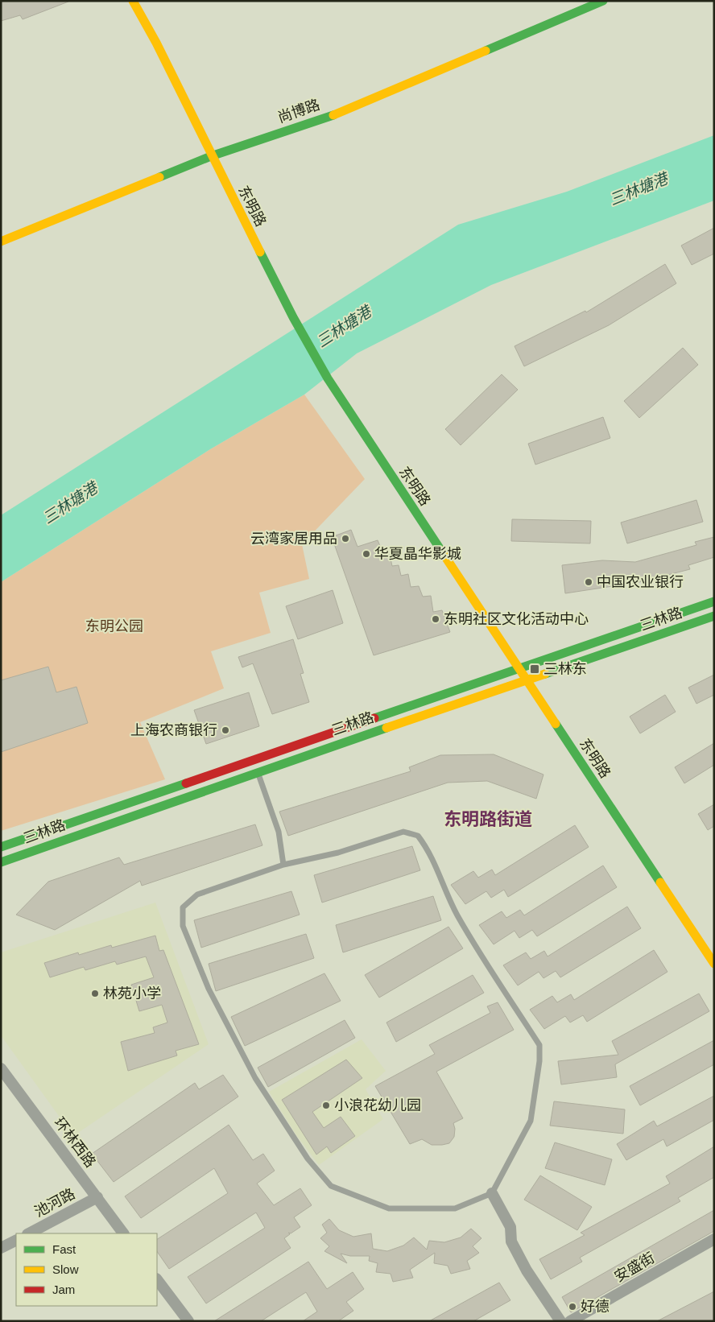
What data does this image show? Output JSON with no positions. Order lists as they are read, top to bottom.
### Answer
{
  "streets": {
    "main road": ["尚博路", "东明路", "三林路"],
    "street": ["环林西路", "池河路", "安盛街"]
  },
  "crossings": [
    ["尚博路", "东明路"],
    ["东明路", "三林路"],
    ["环林西路", "池河路"]
  ],
  "districts": ["东明路街道"],
  "water": ["三林塘港"],
  "parks": ["东明公园"],
  "places": {
    "other": [
      "云湾家居用品",
      "华夏晶华影城",
      "中国农业银行",
      "东明社区文化活动中心",
      "上海农商银行",
      "林苑小学",
      "小浪花幼儿园",
      "好德"
    ],
    "transit": ["三林东"]
  },
  "legend": ["Fast", "Slow", "Jam"]
}
